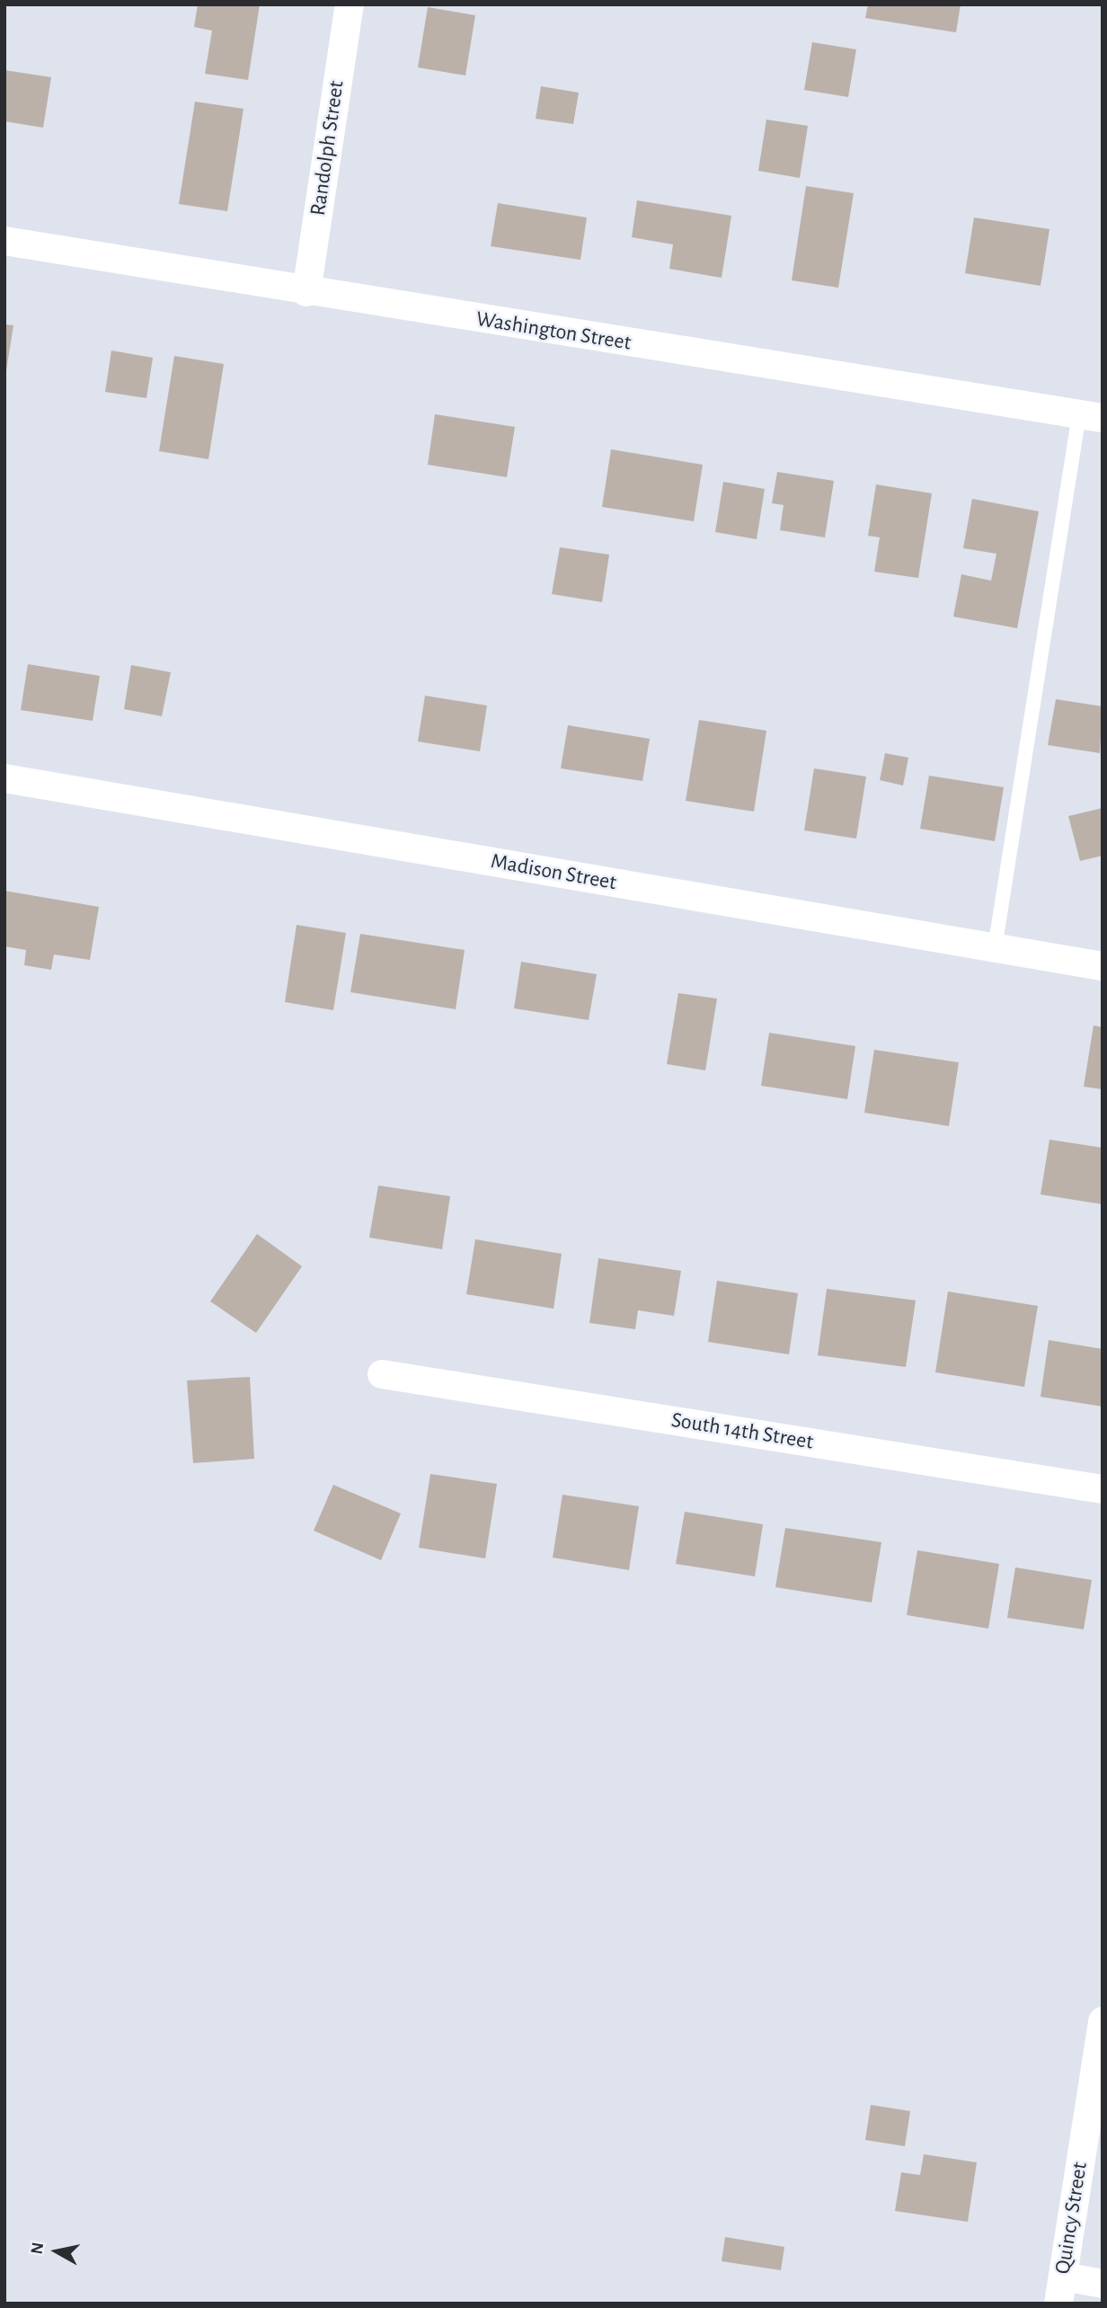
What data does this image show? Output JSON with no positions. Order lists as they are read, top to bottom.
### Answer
{
  "streets": {
    "street": [
      "Randolph Street",
      "Washington Street",
      "Madison Street",
      "South 14th Street",
      "Quincy Street"
    ]
  },
  "crossings": [
    ["Randolph Street", "Washington Street"]
  ],
  "north": "left"
}
